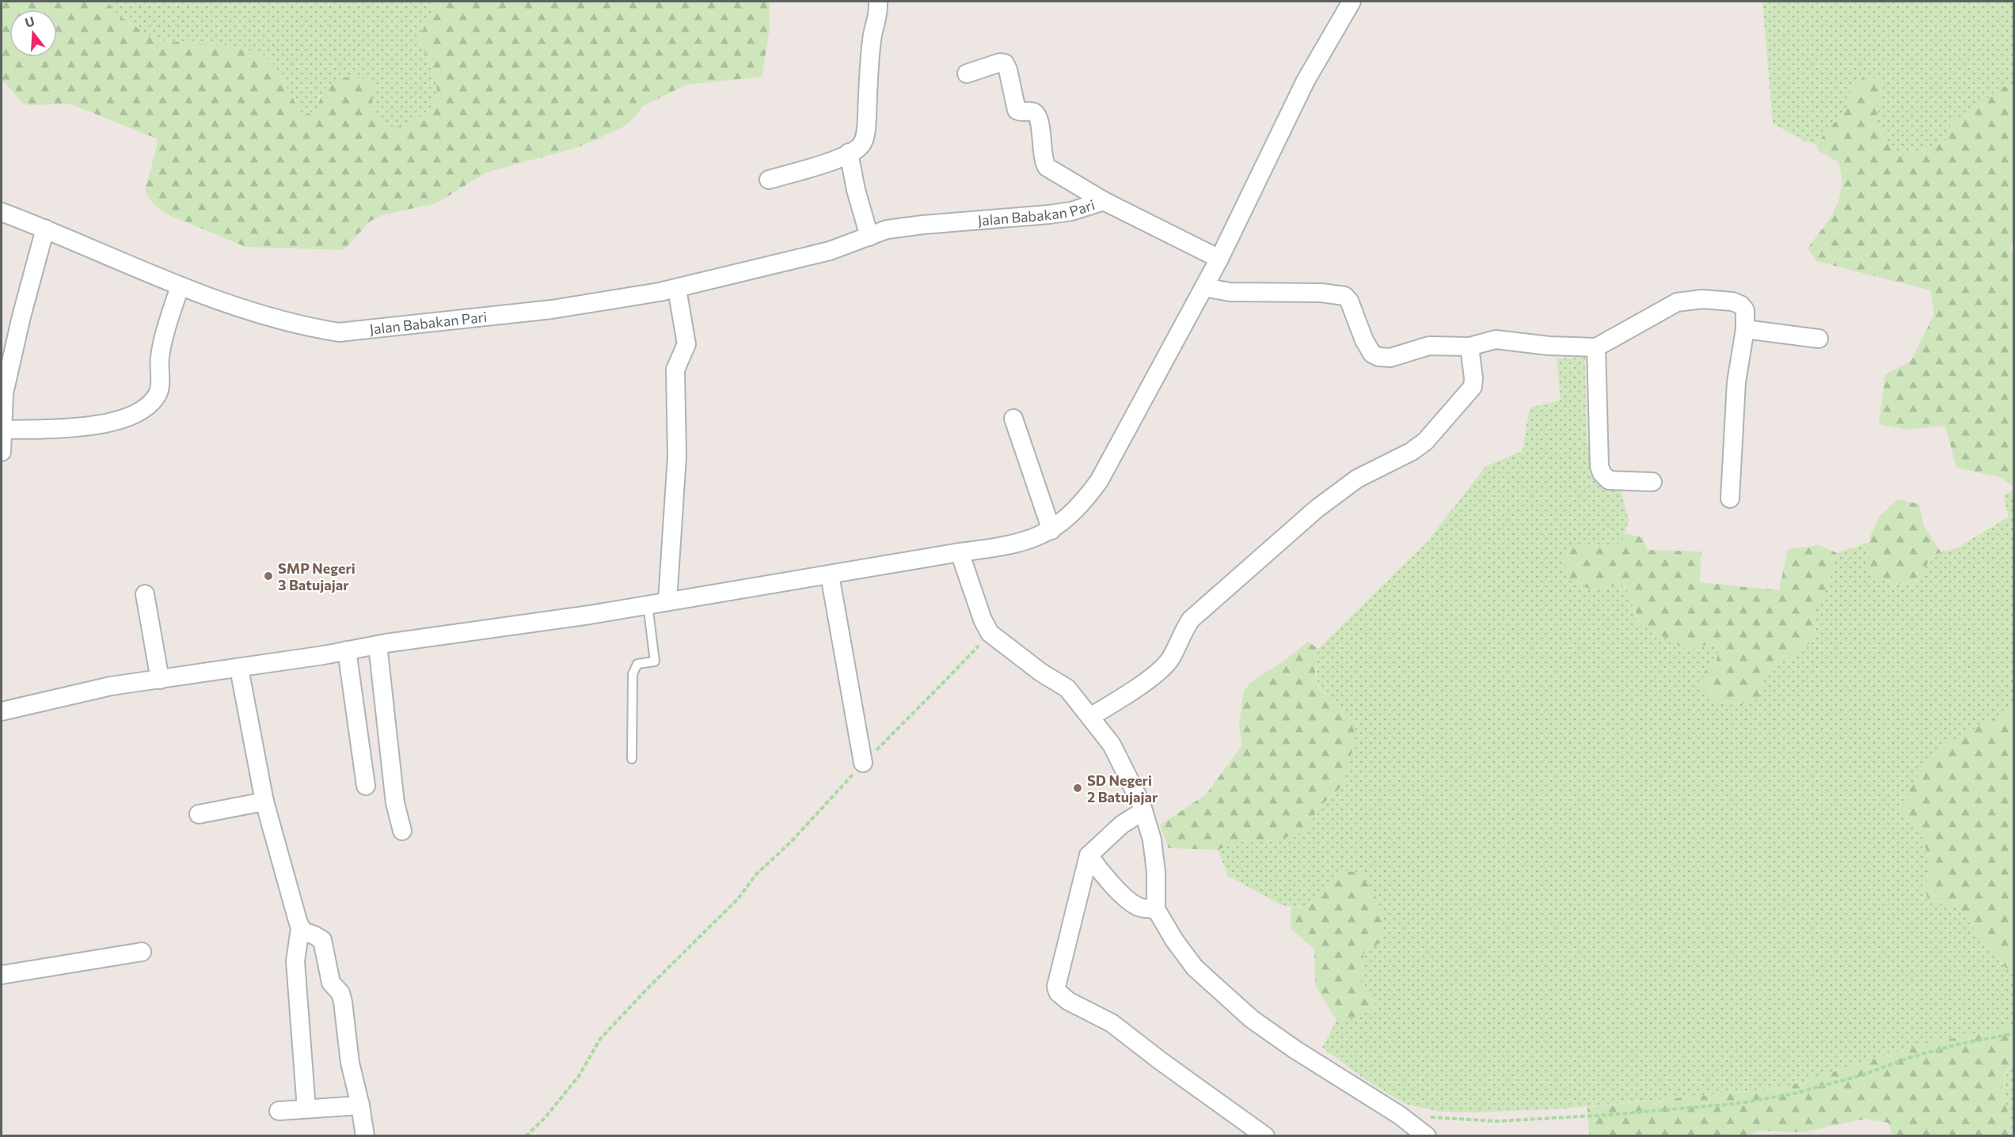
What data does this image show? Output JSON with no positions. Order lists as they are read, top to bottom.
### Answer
{
  "streets": {
    "street": ["Jalan Babakan Pari"]
  },
  "places": ["SMP Negeri 3 Batujajar", "SD Negeri 2 Batujajar"],
  "north": "top"
}
